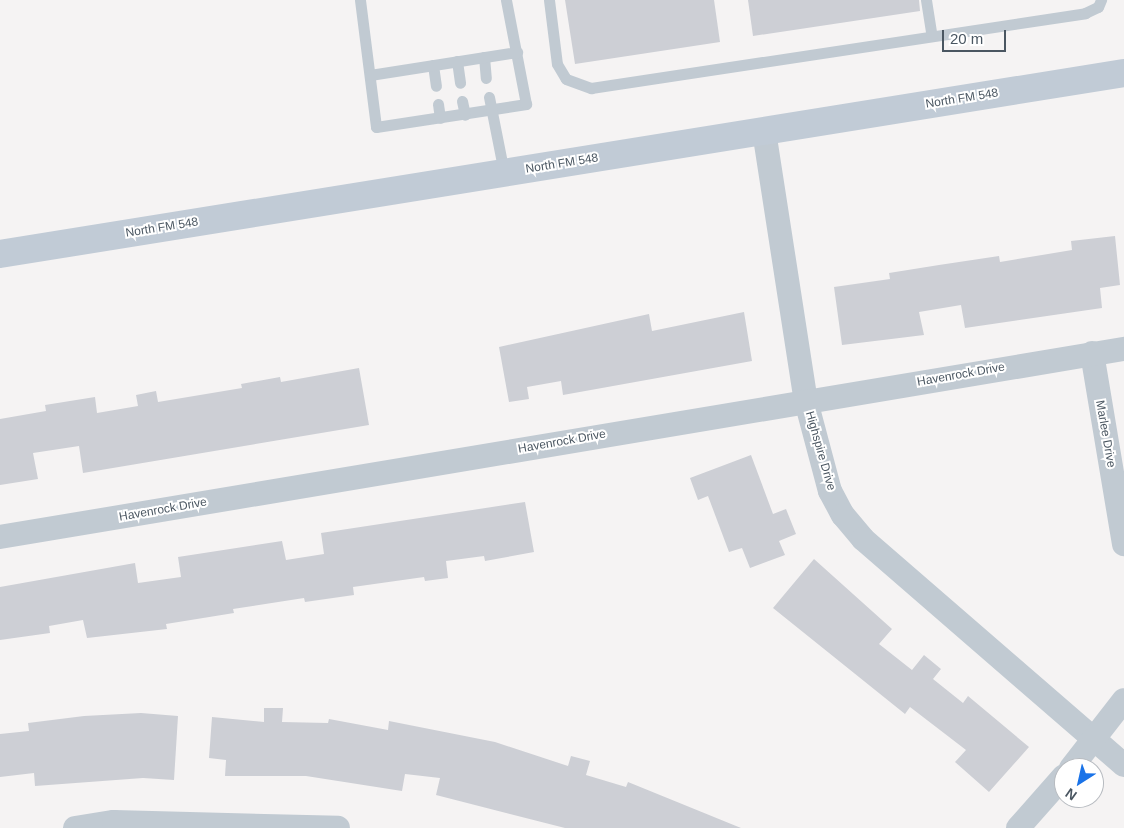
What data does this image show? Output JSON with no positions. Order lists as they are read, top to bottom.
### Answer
{
  "streets": {
    "main road": ["North FM 548"],
    "street": ["Havenrock Drive", "Marlee Drive", "Highspire Drive"]
  },
  "crossings": [
    ["North FM 548", "Highspire Drive"],
    ["Havenrock Drive", "Marlee Drive"],
    ["Havenrock Drive", "Highspire Drive"]
  ],
  "scale_bar": "20 m",
  "north": "bottom left"
}
